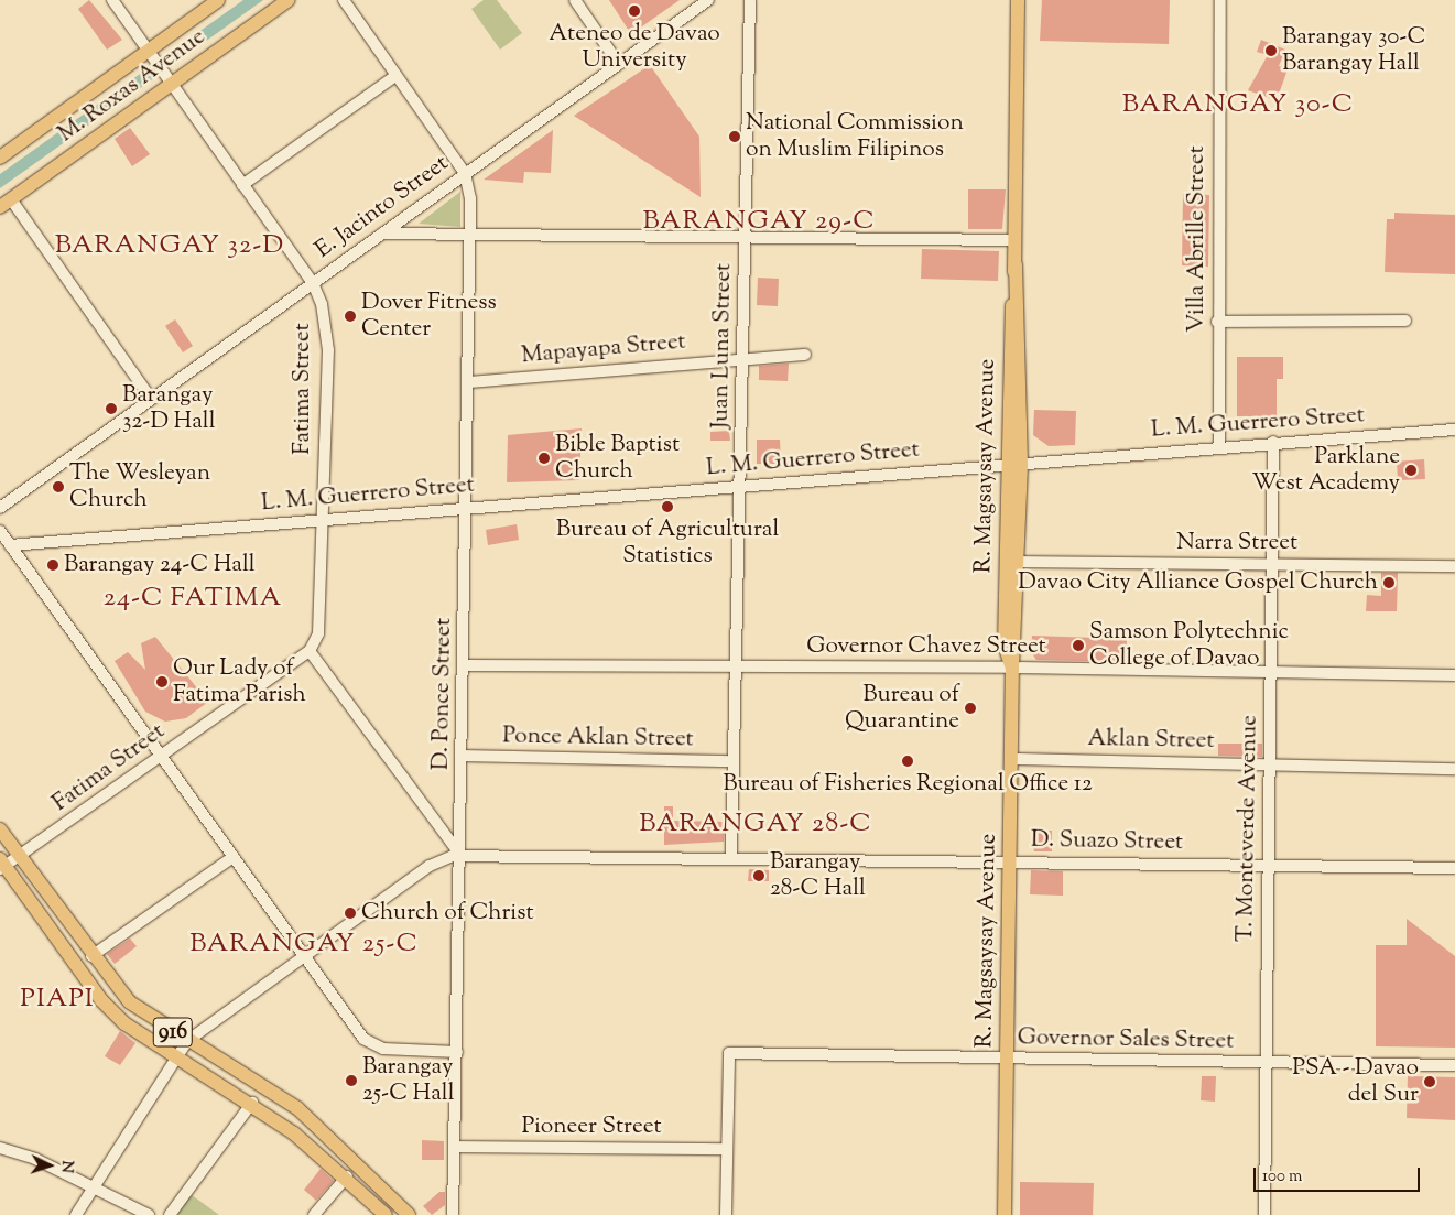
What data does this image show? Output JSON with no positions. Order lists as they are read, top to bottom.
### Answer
{
  "streets": {
    "main road": ["M. Roxas Avenue", "R. Magsaysay Avenue", "916"],
    "street": [
      "E. Jacinto Street",
      "Villa Abrille Street",
      "Juan Luna Street",
      "Mapayapa Street",
      "Fatima Street",
      "L. M. Guerrero Street",
      "Narra Street",
      "Governor Chavez Street",
      "D. Ponce Street",
      "Ponce Aklan Street",
      "Aklan Street",
      "T. Monteverde Avenue",
      "D. Suazo Street",
      "Governor Sales Street",
      "Pioneer Street"
    ]
  },
  "crossings": [
    ["M. Roxas Avenue", "Fatima Street"],
    ["E. Jacinto Street", "Fatima Street"],
    ["E. Jacinto Street", "D. Ponce Street"],
    ["Villa Abrille Street", "L. M. Guerrero Street"],
    ["Juan Luna Street", "Mapayapa Street"],
    ["Juan Luna Street", "L. M. Guerrero Street"],
    ["Juan Luna Street", "Governor Chavez Street"],
    ["Juan Luna Street", "Ponce Aklan Street"],
    ["Juan Luna Street", "D. Suazo Street"],
    ["Mapayapa Street", "D. Ponce Street"],
    ["Fatima Street", "L. M. Guerrero Street"],
    ["Fatima Street", "916"],
    ["L. M. Guerrero Street", "R. Magsaysay Avenue"],
    ["L. M. Guerrero Street", "D. Ponce Street"],
    ["L. M. Guerrero Street", "T. Monteverde Avenue"],
    ["R. Magsaysay Avenue", "Narra Street"],
    ["R. Magsaysay Avenue", "Governor Chavez Street"],
    ["R. Magsaysay Avenue", "Aklan Street"],
    ["R. Magsaysay Avenue", "D. Suazo Street"],
    ["R. Magsaysay Avenue", "Governor Sales Street"],
    ["Narra Street", "T. Monteverde Avenue"],
    ["Governor Chavez Street", "D. Ponce Street"],
    ["Governor Chavez Street", "T. Monteverde Avenue"],
    ["D. Ponce Street", "Ponce Aklan Street"],
    ["D. Ponce Street", "D. Suazo Street"],
    ["D. Ponce Street", "Pioneer Street"],
    ["Aklan Street", "T. Monteverde Avenue"],
    ["T. Monteverde Avenue", "D. Suazo Street"],
    ["T. Monteverde Avenue", "Governor Sales Street"],
    ["Governor Sales Street", "Pioneer Street"]
  ],
  "districts": [
    "BARANGAY 30-C",
    "BARANGAY 29-C",
    "BARANGAY 32-D",
    "24-C FATIMA",
    "BARANGAY 28-C",
    "BARANGAY 25-C",
    "PIAPI"
  ],
  "places": [
    "Ateneo de Davao University",
    "Barangay 30-C Barangay Hall",
    "National Commission on Muslim Filipinos",
    "Dover Fitness Center",
    "Barangay 32-D Hall",
    "Bible Baptist Church",
    "Parklane West Academy",
    "The Wesleyan Church",
    "Bureau of Agricultural Statistics",
    "Barangay 24-C Hall",
    "Davao City Alliance Gospel Church",
    "Samson Polytechnic College of Davao",
    "Our Lady of Fatima Parish",
    "Bureau of Quarantine",
    "Bureau of Fisheries Regional Office 12",
    "Barangay 28-C Hall",
    "Church of Christ",
    "Barangay 25-C Hall",
    "PSA - Davao del Sur"
  ],
  "scale_bar": "100 m",
  "north": "right"
}
